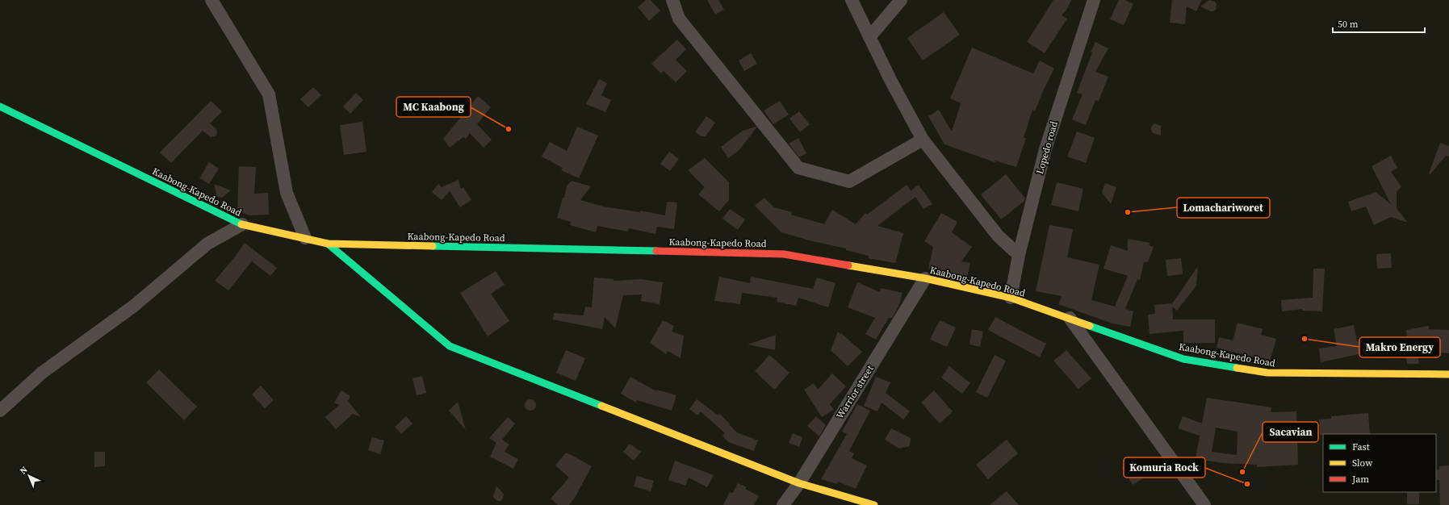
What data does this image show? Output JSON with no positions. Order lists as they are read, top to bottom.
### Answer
{
  "streets": {
    "main road": ["Kaabong-Kapedo Road"],
    "street": ["Lopedo road", "Warrior street"]
  },
  "crossings": [
    ["Lopedo road", "Kaabong-Kapedo Road"],
    ["Kaabong-Kapedo Road", "Warrior street"]
  ],
  "places": [
    "MC Kaabong",
    "Lomachariworet",
    "Makro Energy",
    "Sacavian",
    "Komuria Rock"
  ],
  "legend": ["Fast", "Slow", "Jam"],
  "scale_bar": "50 m",
  "north": "top left"
}
